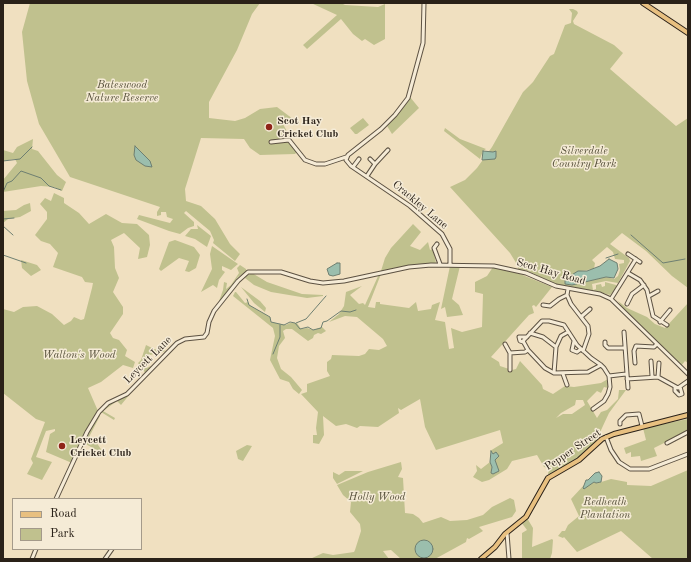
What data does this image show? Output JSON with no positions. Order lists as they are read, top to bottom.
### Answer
{
  "streets": {
    "main road": ["Pepper Street"],
    "street": ["Crackley Lane", "Scot Hay Road", "Leycett Lane"]
  },
  "crossings": [
    ["Crackley Lane", "Scot Hay Road"],
    ["Crackley Lane", "Leycett Lane"],
    ["Scot Hay Road", "Leycett Lane"]
  ],
  "parks": [
    "Bateswood Nature Reserve",
    "Silverdale Country Park",
    "Walton's Wood",
    "Holly Wood",
    "Redheath Plantation"
  ],
  "places": ["Scot Hay Cricket Club", "Leycett Cricket Club"],
  "legend": ["Road", "Park"]
}
